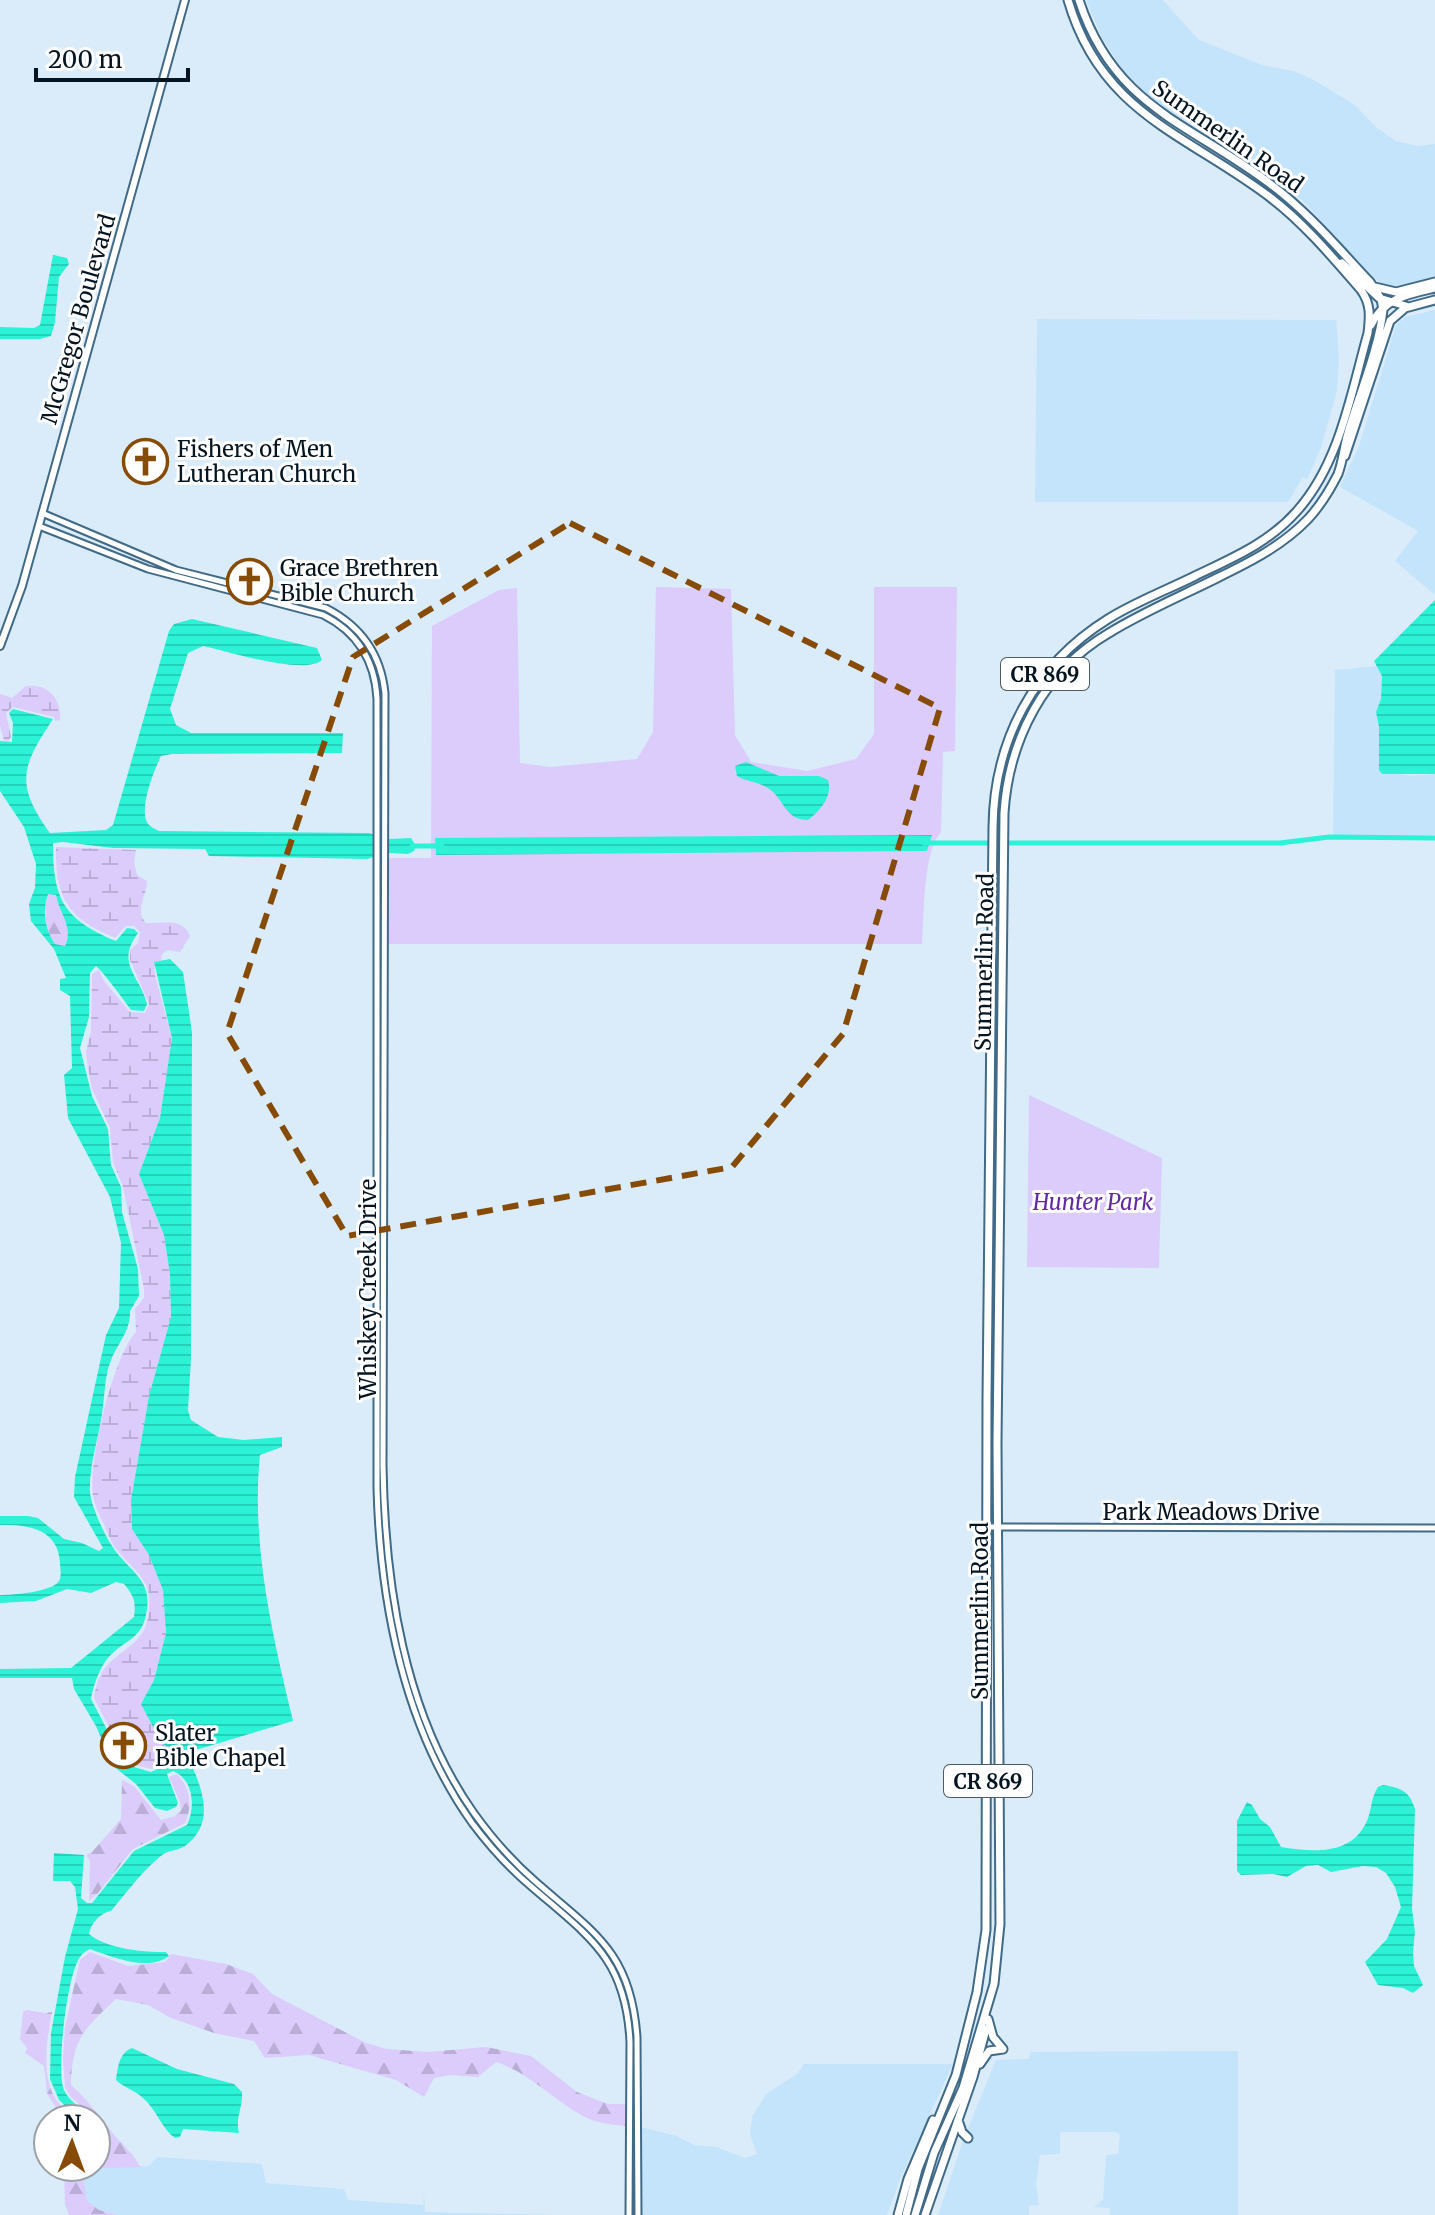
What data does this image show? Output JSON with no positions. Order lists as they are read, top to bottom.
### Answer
{
  "streets": {
    "main road": ["Summerlin Road", "McGregor Boulevard", "CR 869"],
    "street": ["Whiskey Creek Drive", "Park Meadows Drive"]
  },
  "crossings": [
    ["Summerlin Road", "Park Meadows Drive"],
    ["McGregor Boulevard", "Whiskey Creek Drive"]
  ],
  "parks": ["Hunter Park"],
  "places": {
    "church": ["Fishers of Men Lutheran Church", "Grace Brethren Bible Church", "Slater Bible Chapel"]
  },
  "scale_bar": "200 m",
  "north": "top"
}
